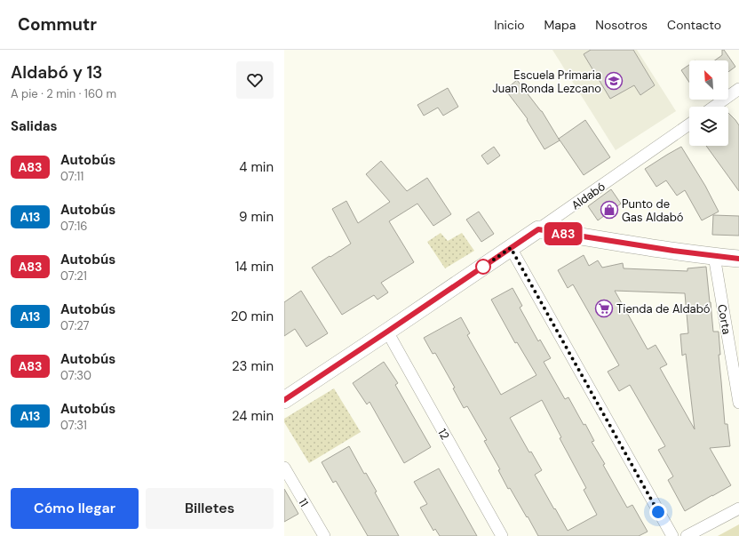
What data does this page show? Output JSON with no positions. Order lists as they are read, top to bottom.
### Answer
{
  "streets": {
    "street": [
      "Aldabó",
      "Corta",
      "12",
      "11"
    ]
  },
  "crossings": [
    ["Aldabó", "12"]
  ],
  "places": {
    "school or university": ["Escuela Primaria Juan Ronda Lezcano"],
    "shop": ["Punto de Gas Aldabó"],
    "supermarket": ["Tienda de Aldabó"]
  },
  "lines": ["bus line A83"],
  "north": "top left",
  "page": {
    "header": "Commutr",
    "nav": [
      "Inicio",
      "Mapa",
      "Nosotros",
      "Contacto"
    ],
    "heading": [
      ["Aldabó y 13", "A pie · 2 min · 160 m"],
      "Salidas"
    ],
    "on_map": "A83",
    "list": [
      {
        "mark": "A83",
        "name": "Autobús",
        "note": "07:11",
        "value": "4 min"
      },
      {
        "mark": "A13",
        "name": "Autobús",
        "note": "07:16",
        "value": "9 min"
      },
      {
        "mark": "A83",
        "name": "Autobús",
        "note": "07:21",
        "value": "14 min"
      },
      {
        "mark": "A13",
        "name": "Autobús",
        "note": "07:27",
        "value": "20 min"
      },
      {
        "mark": "A83",
        "name": "Autobús",
        "note": "07:30",
        "value": "23 min"
      },
      {
        "mark": "A13",
        "name": "Autobús",
        "note": "07:31",
        "value": "24 min"
      }
    ],
    "buttons": ["Cómo llegar", "Billetes"]
  }
}
